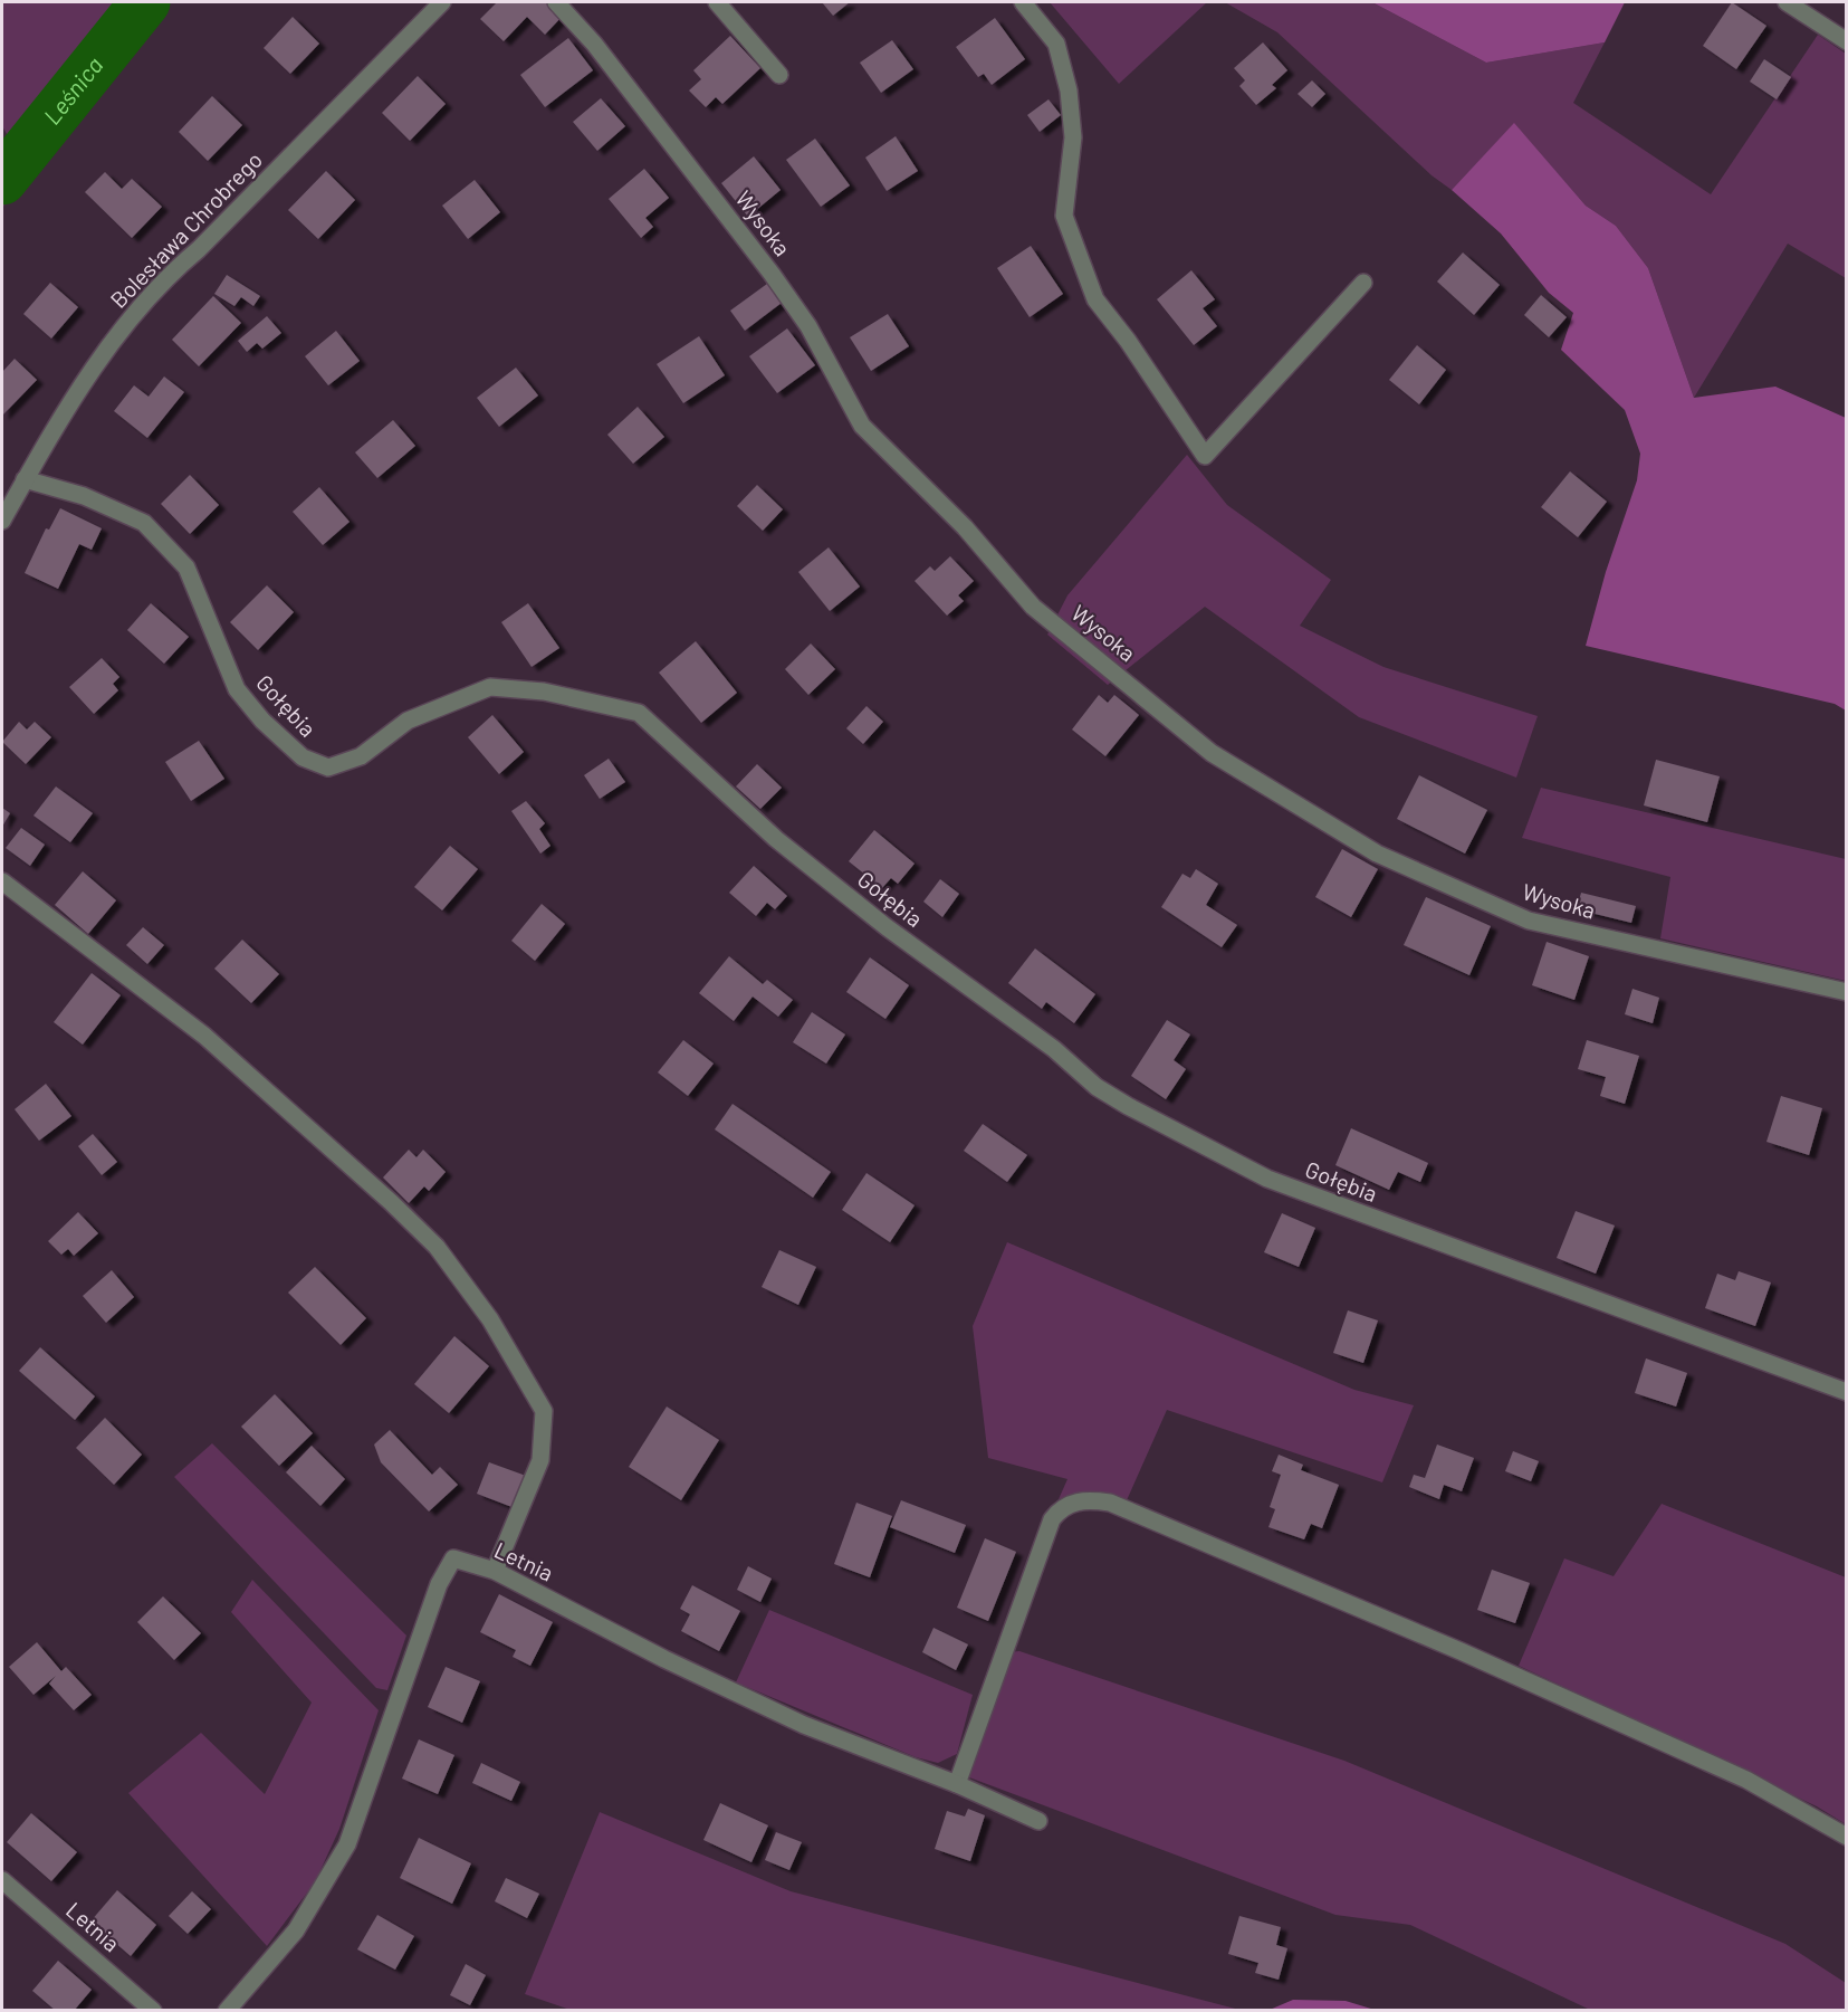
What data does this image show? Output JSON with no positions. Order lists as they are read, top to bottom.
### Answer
{
  "streets": {
    "street": [
      "Wysoka",
      "Bolesława Chrobrego",
      "Gołębia",
      "Letnia"
    ]
  },
  "crossings": [
    ["Bolesława Chrobrego", "Gołębia"]
  ],
  "water": ["Leśnica"]
}
